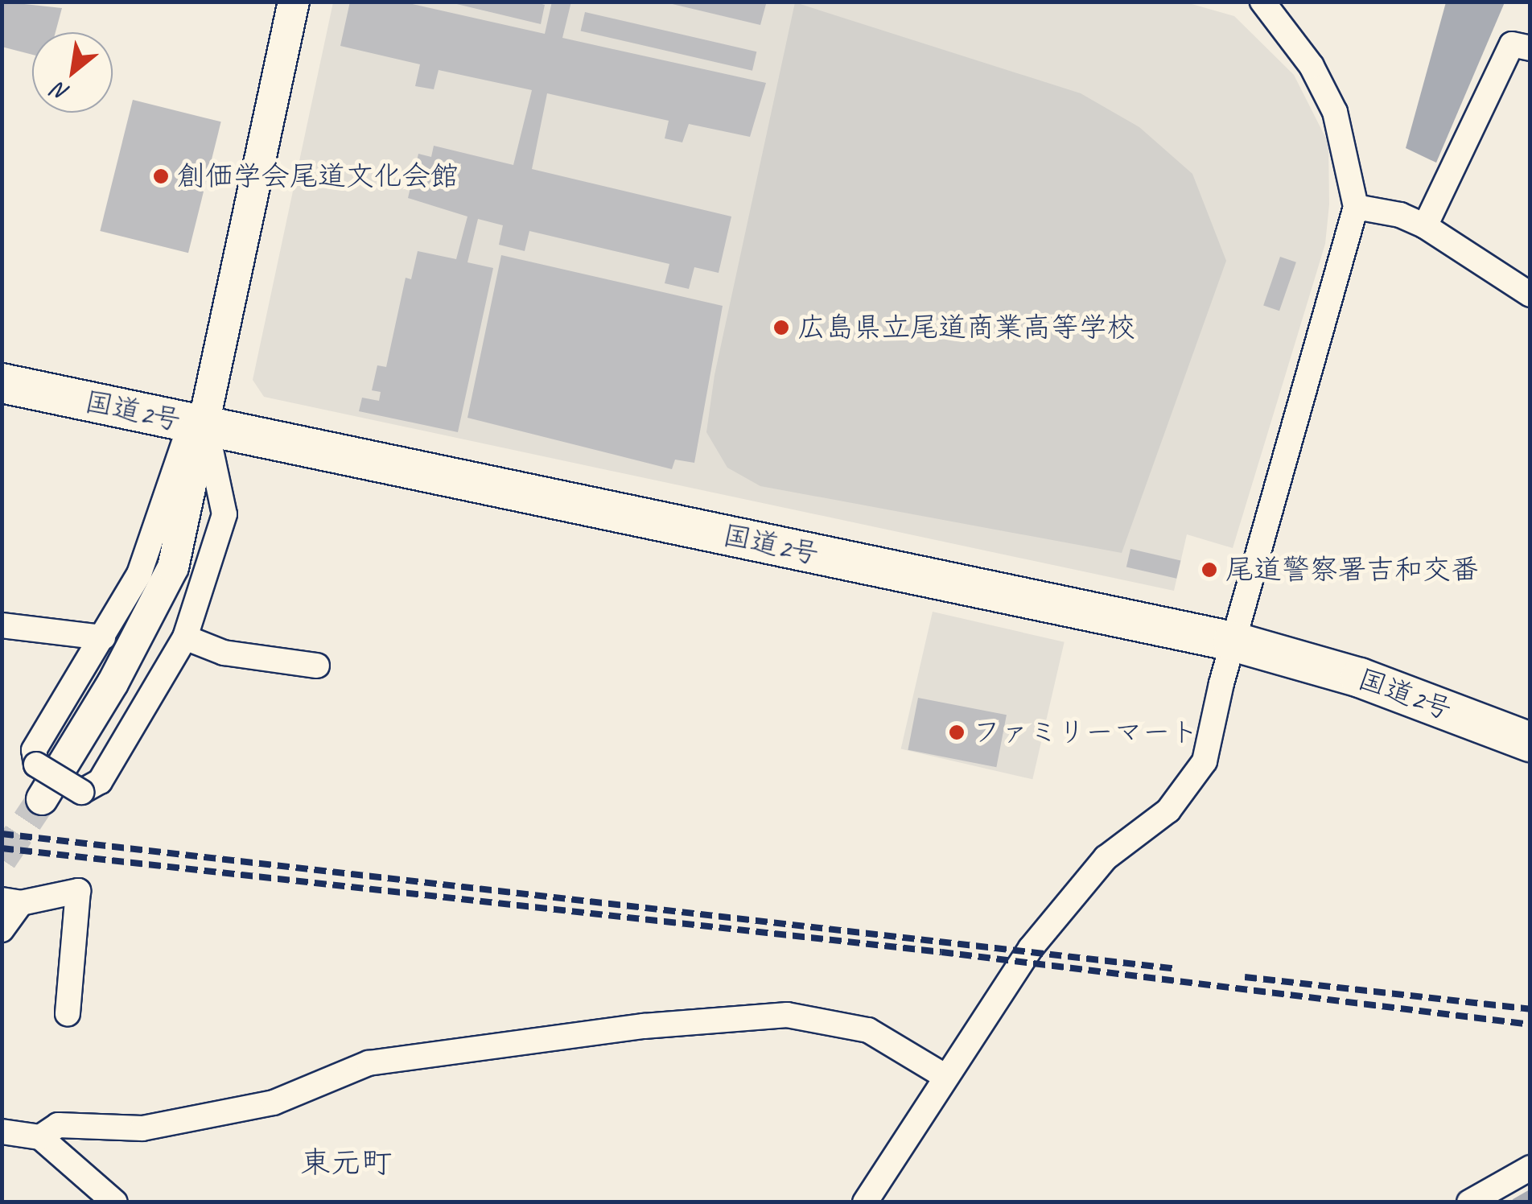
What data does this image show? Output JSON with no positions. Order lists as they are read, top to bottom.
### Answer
{
  "streets": {
    "highway": ["国道2号"]
  },
  "districts": ["東元町"],
  "places": [
    "創価学会尾道文化会館",
    "広島県立尾道商業高等学校",
    "尾道警察署吉和交番",
    "ファミリーマート"
  ],
  "north": "bottom left"
}
